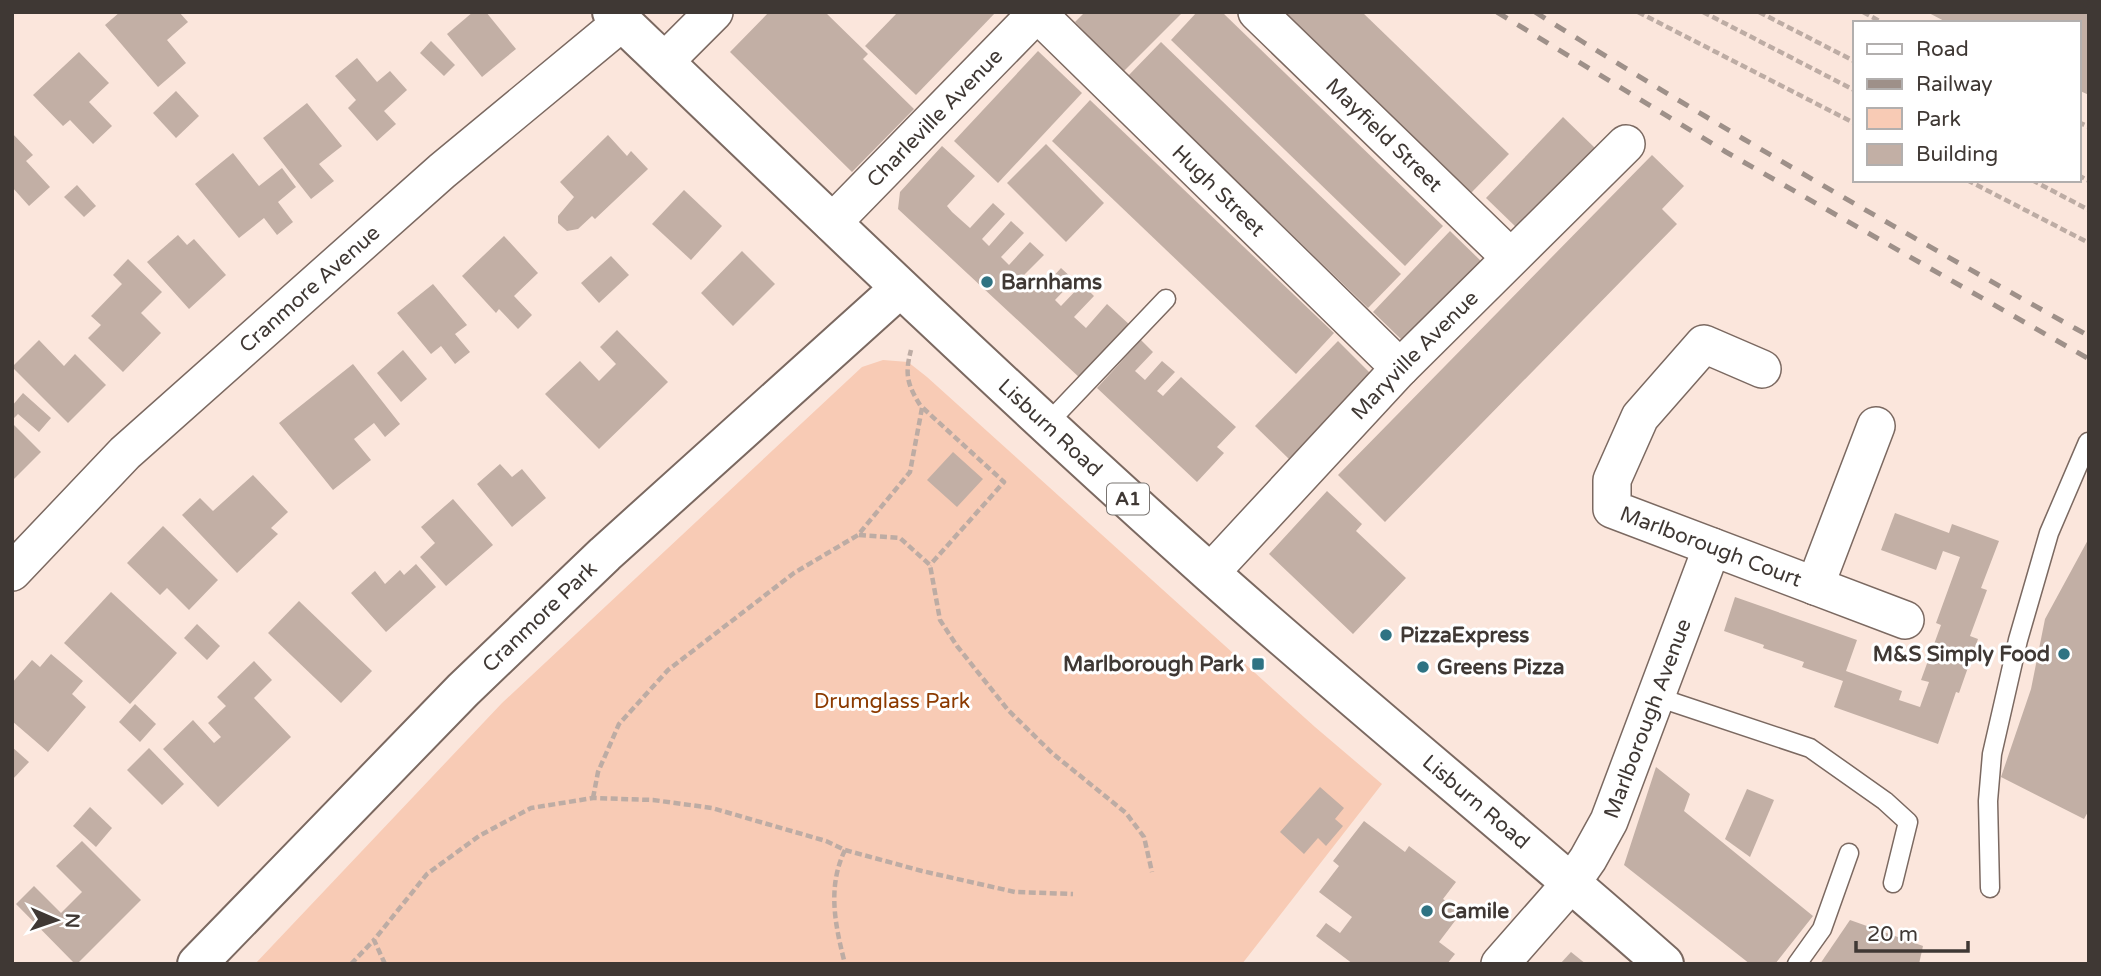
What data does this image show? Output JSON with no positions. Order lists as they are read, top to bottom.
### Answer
{
  "streets": {
    "main road": ["Lisburn Road", "A1", "Cranmore Park"],
    "street": [
      "Charleville Avenue",
      "Mayfield Street",
      "Hugh Street",
      "Cranmore Avenue",
      "Maryville Avenue",
      "Marlborough Court",
      "Marlborough Avenue"
    ]
  },
  "crossings": [
    ["Charleville Avenue", "Hugh Street"],
    ["Charleville Avenue", "Lisburn Road"],
    ["Mayfield Street", "Maryville Avenue"],
    ["Hugh Street", "Maryville Avenue"],
    ["Cranmore Avenue", "Lisburn Road"],
    ["Maryville Avenue", "Lisburn Road"],
    ["Lisburn Road", "Cranmore Park"],
    ["Lisburn Road", "Marlborough Avenue"],
    ["Marlborough Court", "Marlborough Avenue"]
  ],
  "parks": ["Drumglass Park"],
  "places": {
    "other": [
      "Barnhams",
      "PizzaExpress",
      "M&S Simply Food",
      "Greens Pizza",
      "Camile"
    ],
    "transit": ["Marlborough Park"]
  },
  "legend": [
    "Road",
    "Railway",
    "Park",
    "Building"
  ],
  "scale_bar": "20 m",
  "north": "right"
}
